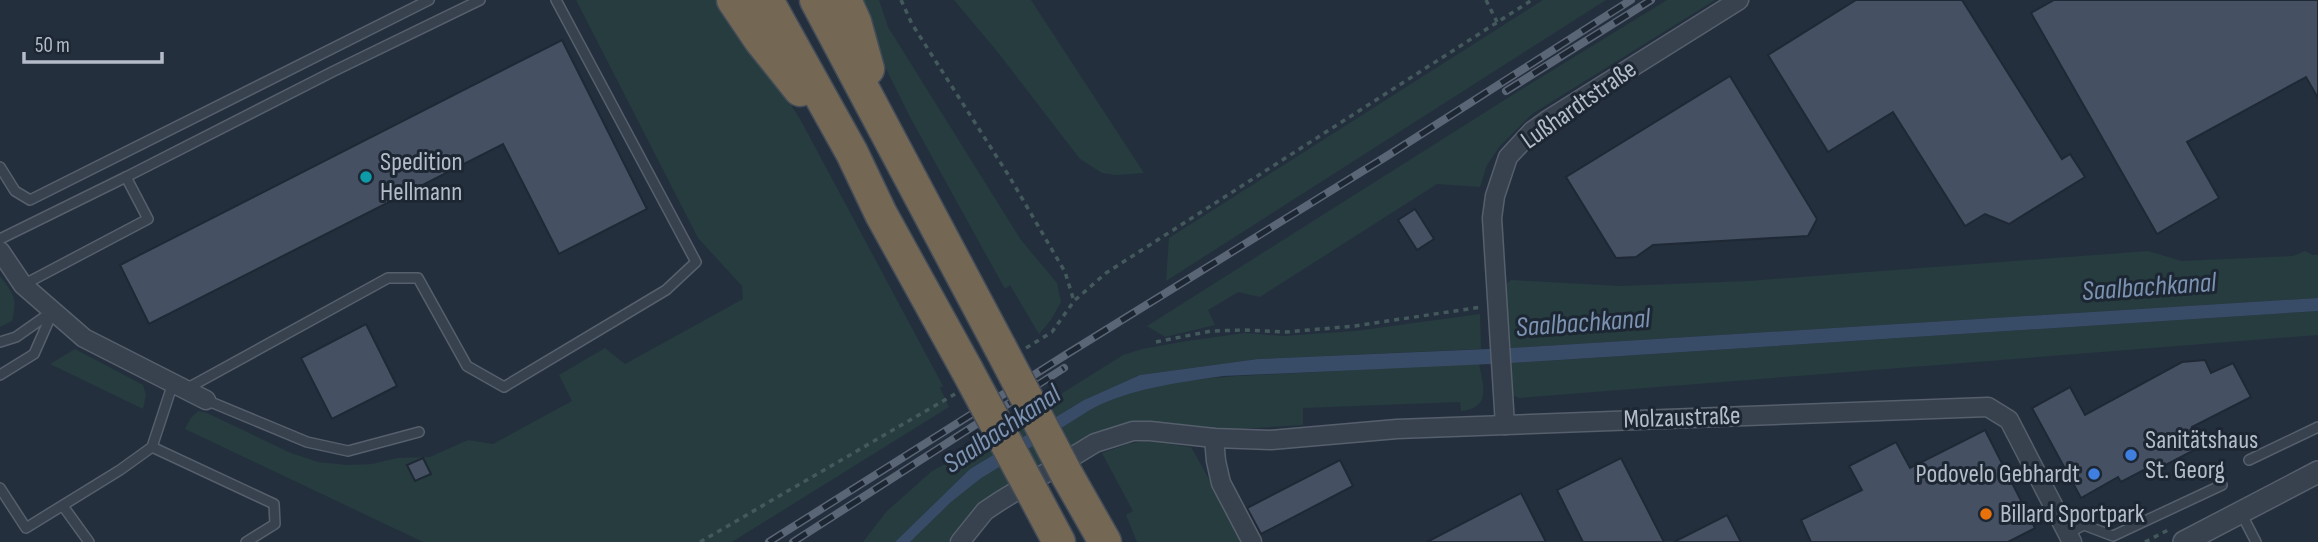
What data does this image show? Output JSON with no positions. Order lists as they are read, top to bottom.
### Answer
{
  "streets": {
    "street": ["Lußhardtstraße", "Molzaustraße"]
  },
  "crossings": [
    ["Lußhardtstraße", "Molzaustraße"]
  ],
  "water": ["Saalbachkanal"],
  "places": [
    "Spedition Hellmann",
    "Sanitätshaus St. Georg",
    "Podovelo Gebhardt",
    "Billard Sportpark"
  ],
  "scale_bar": "50 m"
}
